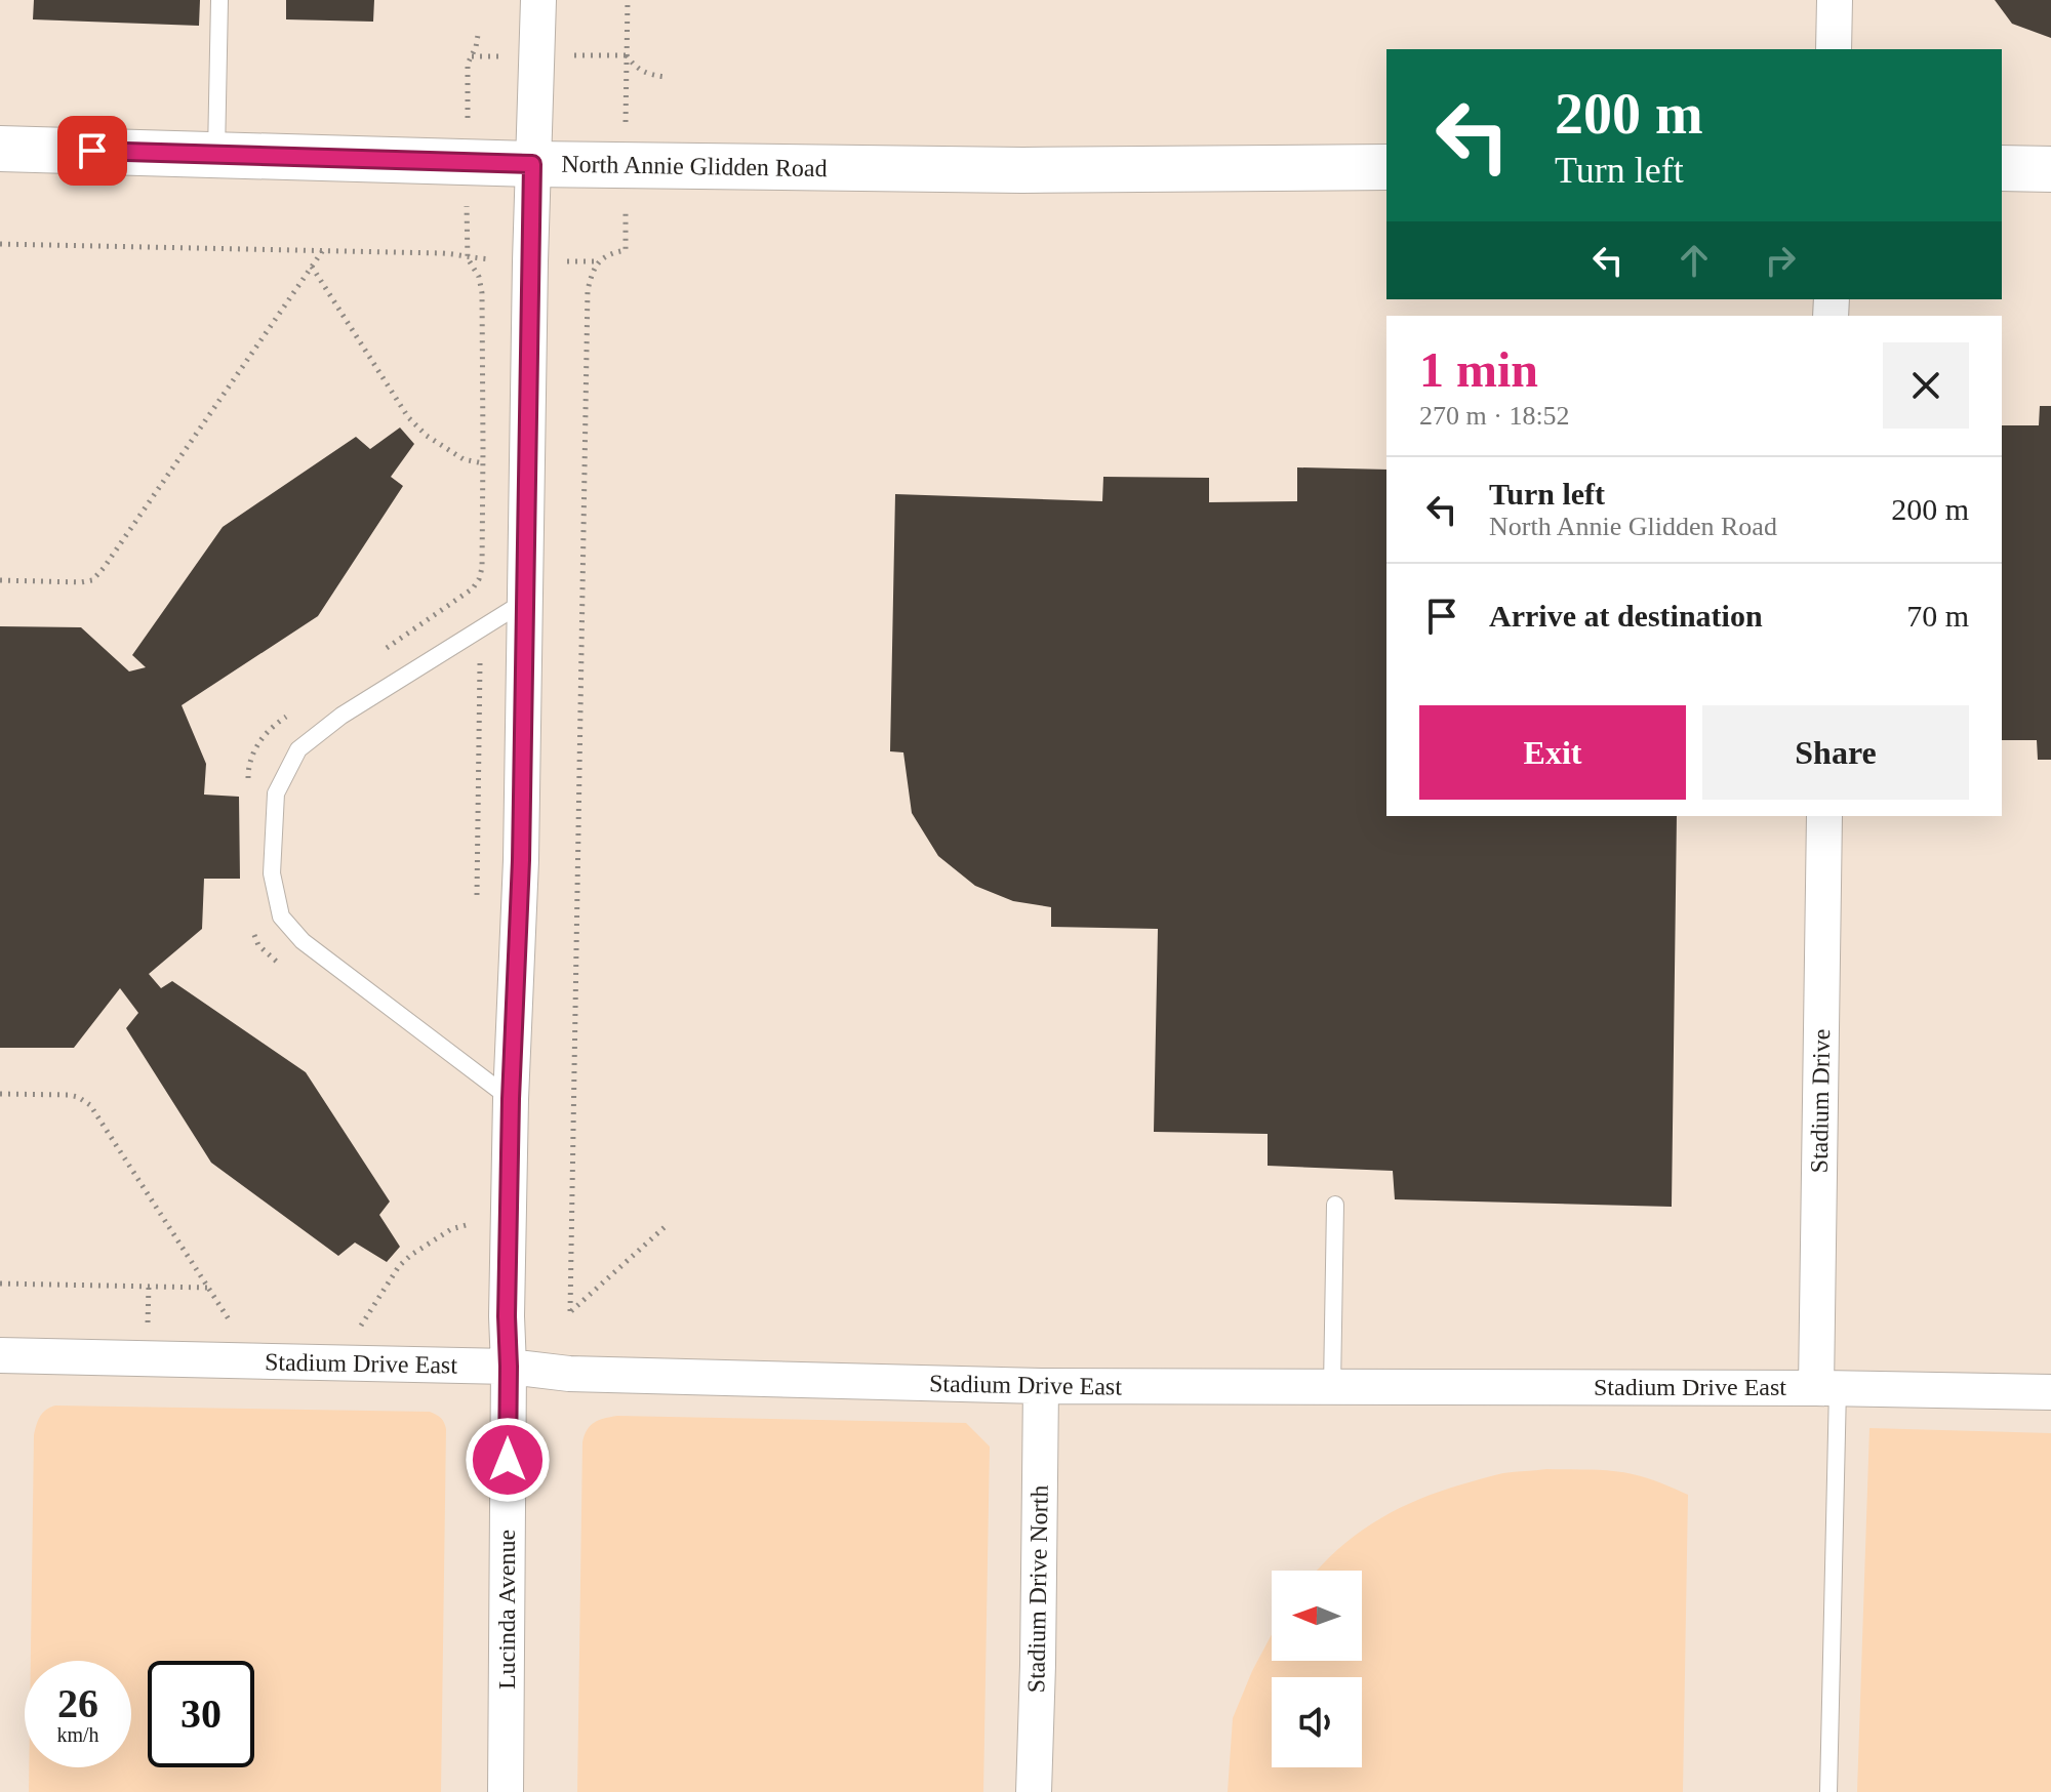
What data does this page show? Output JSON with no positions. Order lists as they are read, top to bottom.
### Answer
{
  "streets": {
    "main road": ["North Annie Glidden Road"],
    "street": [
      "Stadium Drive",
      "Stadium Drive East",
      "Stadium Drive North",
      "Lucinda Avenue"
    ]
  },
  "crossings": [
    ["North Annie Glidden Road", "Lucinda Avenue"],
    ["Stadium Drive", "Stadium Drive East"],
    ["Stadium Drive East", "Stadium Drive North"],
    ["Stadium Drive East", "Lucinda Avenue"]
  ],
  "north": "left",
  "page": {
    "turn": ["200 m", "Turn left"],
    "heading": ["1 min", "270 m · 18:52"],
    "list": [
      {
        "name": "Turn left",
        "note": "North Annie Glidden Road",
        "value": "200 m"
      },
      {
        "name": "Arrive at destination",
        "value": "70 m"
      }
    ],
    "buttons": ["Exit", "Share"],
    "speed": "26 km/h",
    "limit": "30"
  }
}
